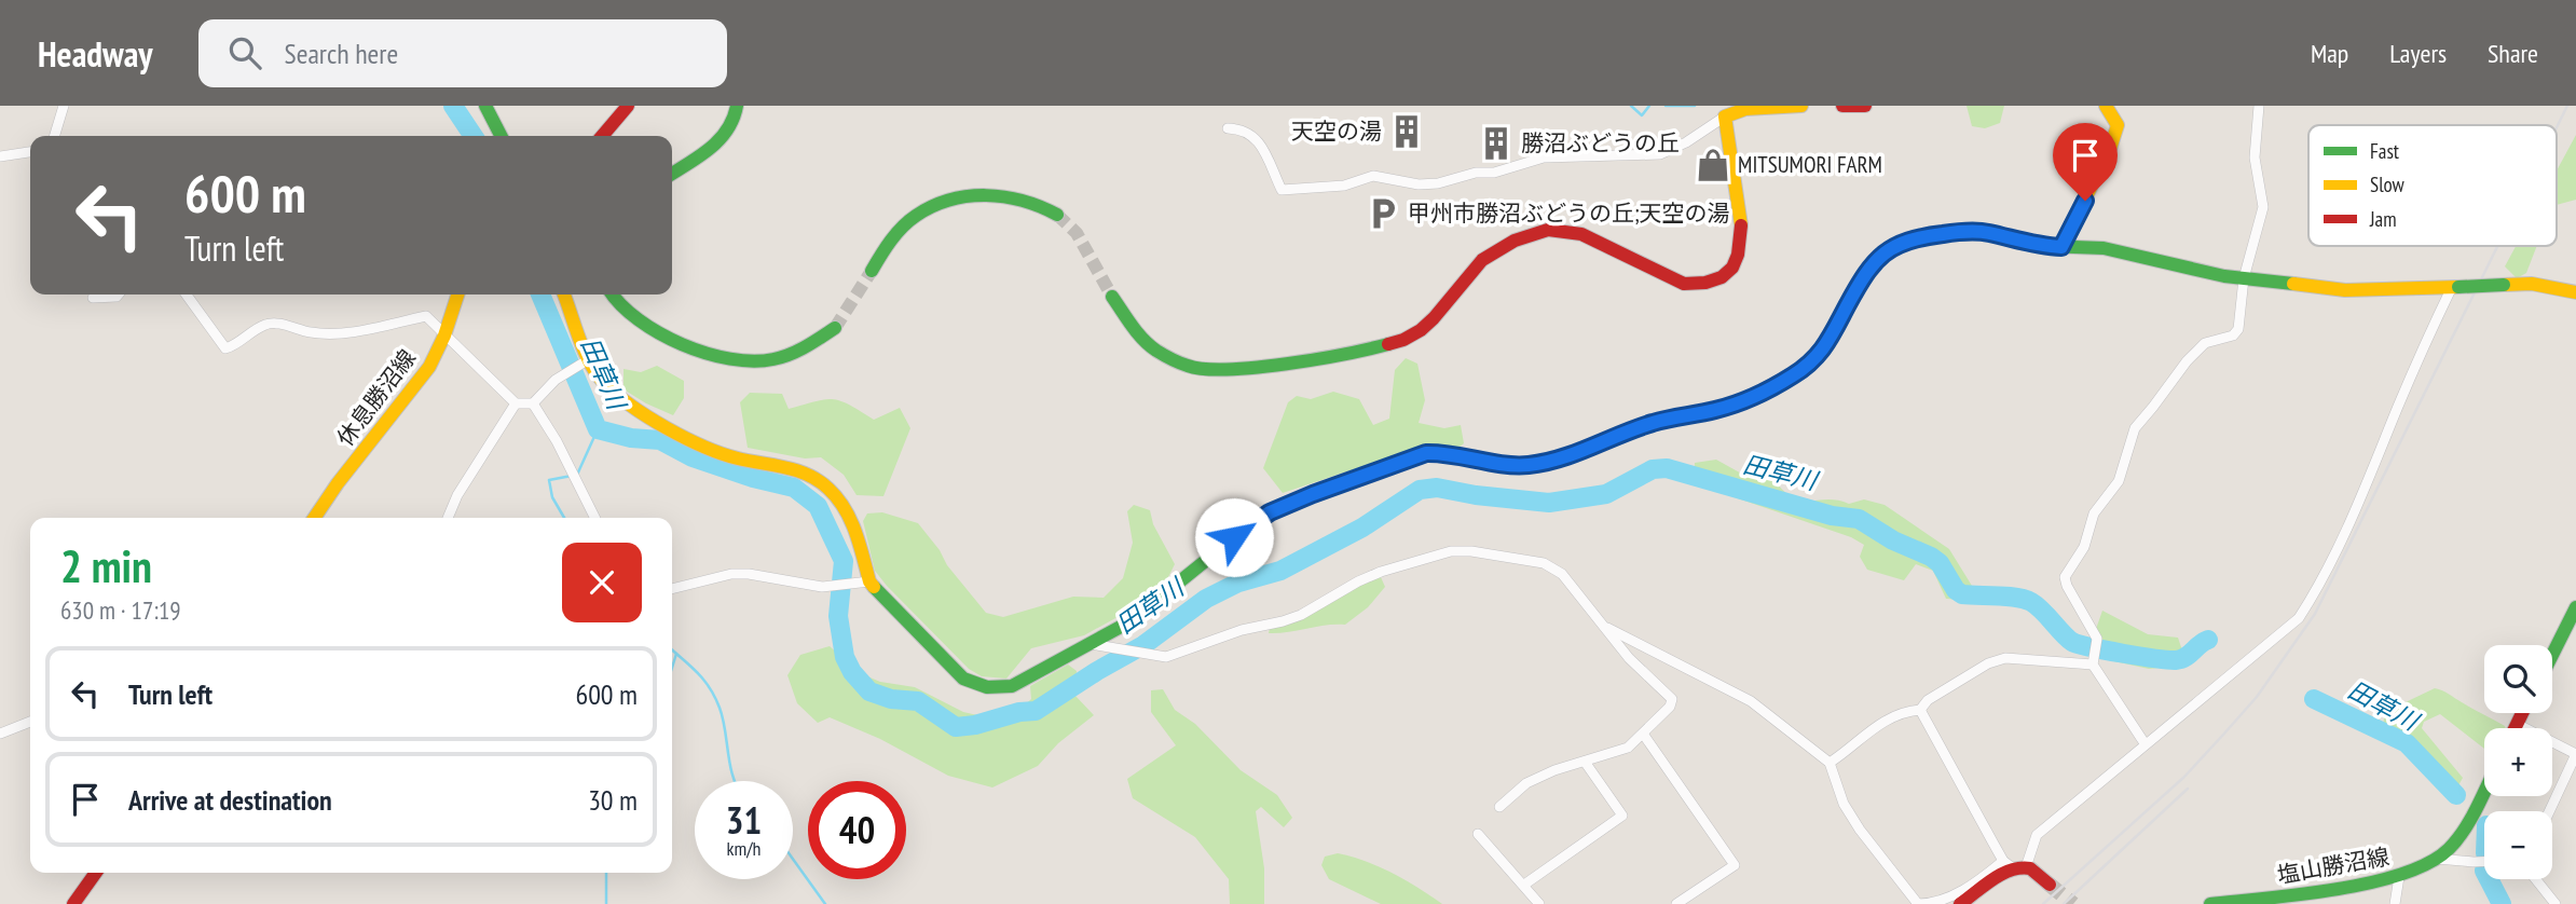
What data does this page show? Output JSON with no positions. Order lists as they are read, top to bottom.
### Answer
{
  "streets": {
    "street": ["休息勝沼線", "塩山勝沼線"]
  },
  "water": ["田草川"],
  "places": {
    "building": ["天空の湯", "勝沼ぶどうの丘"],
    "shop": ["MITSUMORI FARM"],
    "parking": ["甲州市勝沼ぶどうの丘;天空の湯"]
  },
  "legend": ["Fast", "Slow", "Jam"],
  "page": {
    "header": "Headway",
    "search": "Search here",
    "nav": ["Map", "Layers", "Share"],
    "turn": ["600 m", "Turn left"],
    "heading": ["2 min", "630 m · 17:19"],
    "map_buttons": ["+", "−"],
    "list": [
      {
        "name": "Turn left",
        "value": "600 m"
      },
      {
        "name": "Arrive at destination",
        "value": "30 m"
      }
    ],
    "speed": "31 km/h",
    "limit": "40"
  }
}
